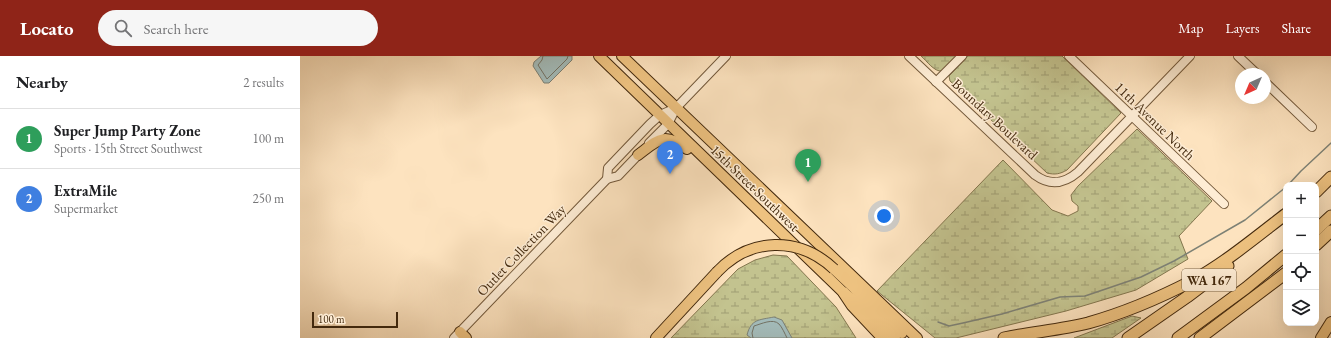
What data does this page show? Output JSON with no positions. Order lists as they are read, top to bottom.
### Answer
{
  "streets": {
    "highway": ["WA 167"],
    "main road": ["15th Street Southwest"],
    "street": ["Boundary Boulevard", "11th Avenue North", "Outlet Collection Way"]
  },
  "crossings": [
    ["Boundary Boulevard", "11th Avenue North"],
    ["15th Street Southwest", "Outlet Collection Way"]
  ],
  "scale_bar": "100 m",
  "north": "bottom left",
  "page": {
    "header": "Locato",
    "search": "Search here",
    "nav": ["Map", "Layers", "Share"],
    "heading": ["Nearby", "2 results"],
    "list": [
      {
        "mark": "1",
        "name": "Super Jump Party Zone",
        "note": "Sports · 15th Street Southwest",
        "value": "100 m"
      },
      {
        "mark": "2",
        "name": "ExtraMile",
        "note": "Supermarket",
        "value": "250 m"
      }
    ],
    "pins": ["2", "1"],
    "map_buttons": ["+", "−"],
    "scale": "100 m"
  }
}
